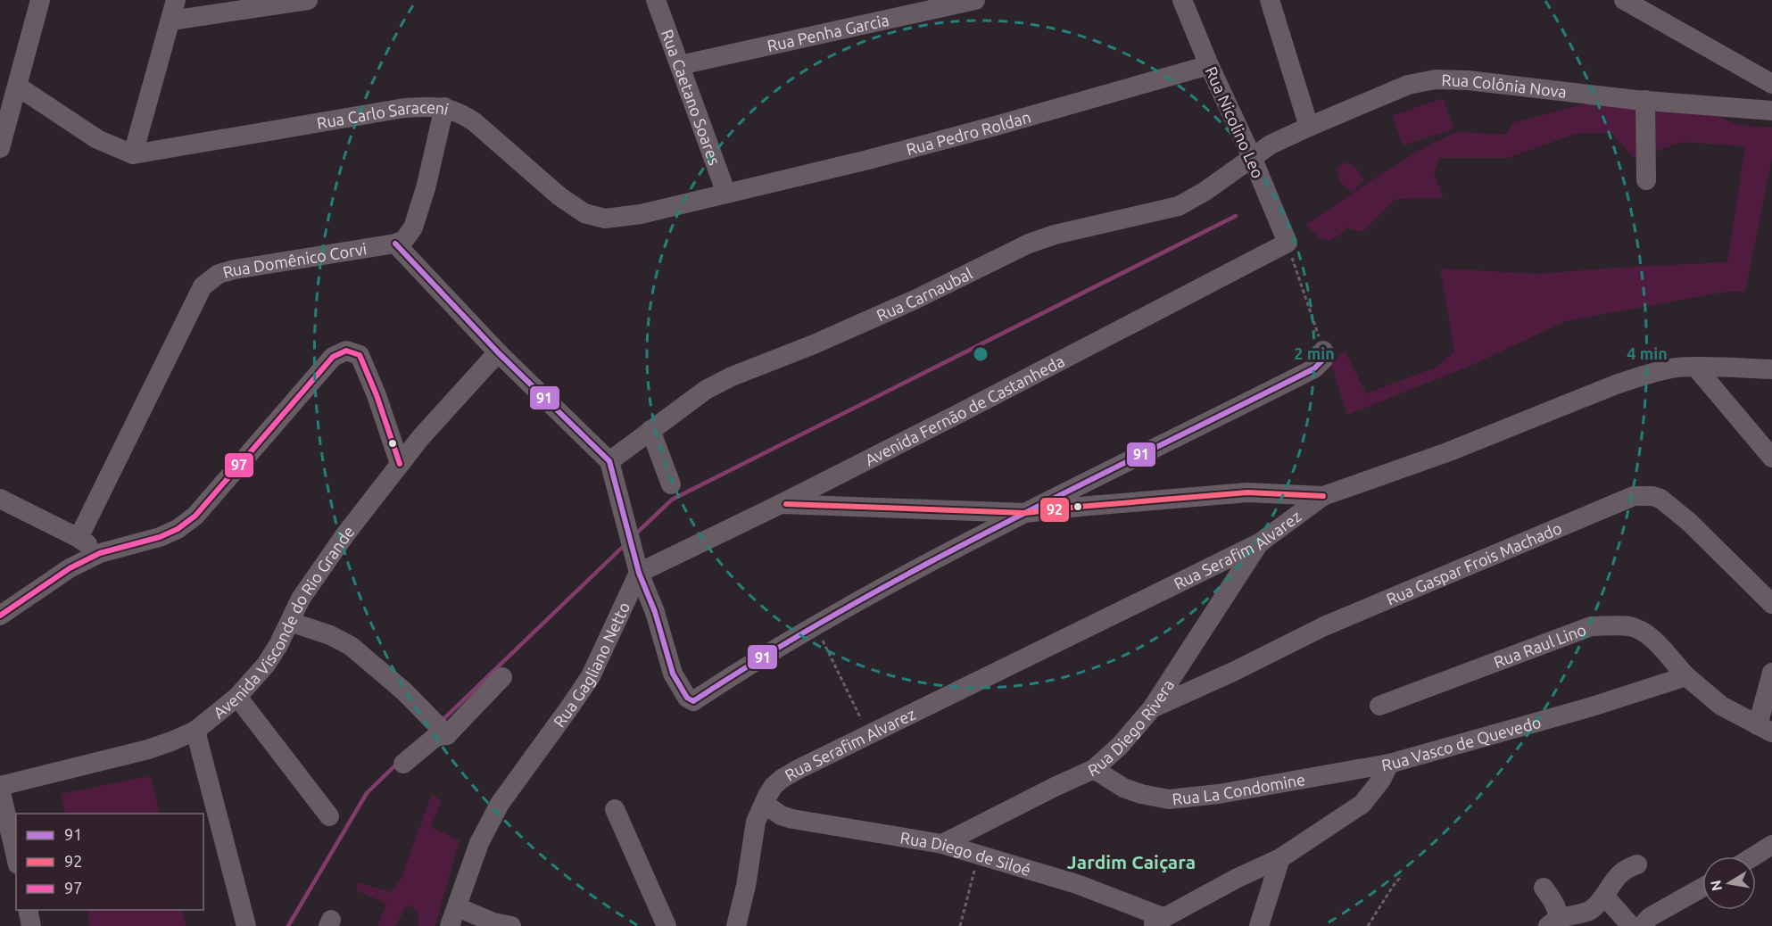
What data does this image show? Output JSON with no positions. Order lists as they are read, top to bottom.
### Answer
{
  "streets": {
    "street": [
      "Rua Penha Garcia",
      "Rua Colônia Nova",
      "Rua Caetano Soares",
      "Rua Carlo Saraceni",
      "Rua Nicolino Leo",
      "Rua Pedro Roldan",
      "Rua Domênico Corvi",
      "Rua Carnaubal",
      "Avenida Fernão de Castanheda",
      "Rua Serafim Alvarez",
      "Rua Gaspar Frois Machado",
      "Avenida Visconde do Rio Grande",
      "Rua Raul Lino",
      "Rua Gagliano Netto",
      "Rua Diego Rivera",
      "Rua Vasco de Quevedo",
      "Rua La Condomine",
      "Rua Diego de Siloé"
    ]
  },
  "crossings": [
    ["Rua Penha Garcia", "Rua Caetano Soares"],
    ["Rua Colônia Nova", "Rua Nicolino Leo"],
    ["Rua Colônia Nova", "Rua Carnaubal"],
    ["Rua Caetano Soares", "Rua Carlo Saraceni"],
    ["Rua Caetano Soares", "Rua Pedro Roldan"],
    ["Rua Carlo Saraceni", "Rua Pedro Roldan"],
    ["Rua Nicolino Leo", "Rua Pedro Roldan"],
    ["Rua Nicolino Leo", "Rua Carnaubal"],
    ["Rua Nicolino Leo", "Avenida Fernão de Castanheda"],
    ["Avenida Fernão de Castanheda", "Rua Gagliano Netto"],
    ["Rua Serafim Alvarez", "Rua Diego Rivera"],
    ["Rua Serafim Alvarez", "Rua Diego de Siloé"],
    ["Rua Gaspar Frois Machado", "Rua Diego Rivera"],
    ["Rua Raul Lino", "Rua Vasco de Quevedo"],
    ["Rua Diego Rivera", "Rua La Condomine"],
    ["Rua Diego Rivera", "Rua Diego de Siloé"],
    ["Rua Vasco de Quevedo", "Rua La Condomine"],
    ["Rua Vasco de Quevedo", "Rua Diego de Siloé"]
  ],
  "districts": ["Jardim Caiçara"],
  "lines": ["transit line 91", "transit line 97", "transit line 92"],
  "legend": ["91", "92", "97"],
  "north": "left",
  "rings": ["2 min", "4 min"]
}
